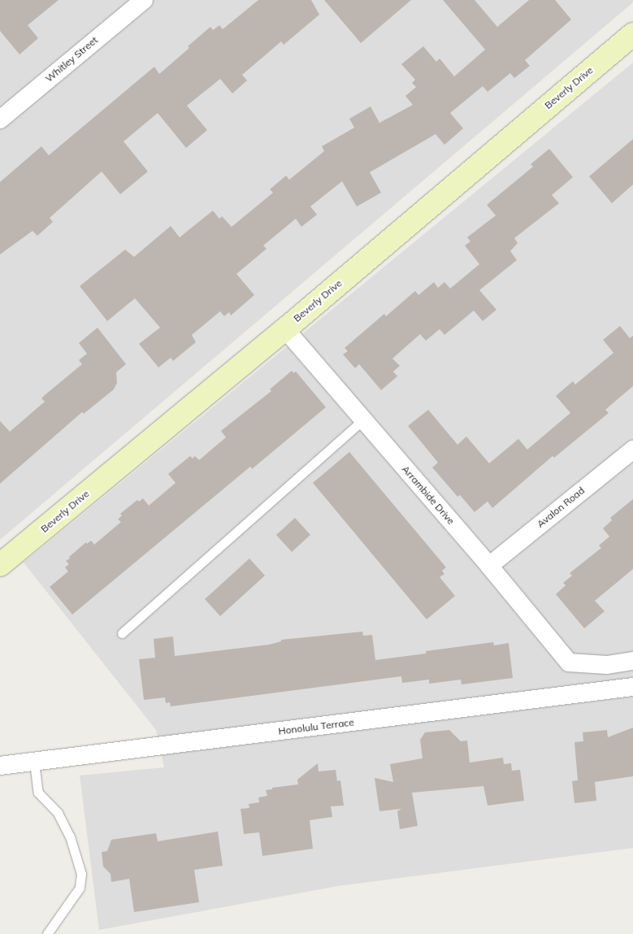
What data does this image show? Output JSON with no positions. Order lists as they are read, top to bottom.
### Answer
{
  "streets": {
    "street": [
      "Whitley Street",
      "Beverly Drive",
      "Arrambide Drive",
      "Avalon Road",
      "Honolulu Terrace"
    ]
  },
  "crossings": [
    ["Beverly Drive", "Arrambide Drive"],
    ["Arrambide Drive", "Avalon Road"]
  ]
}
